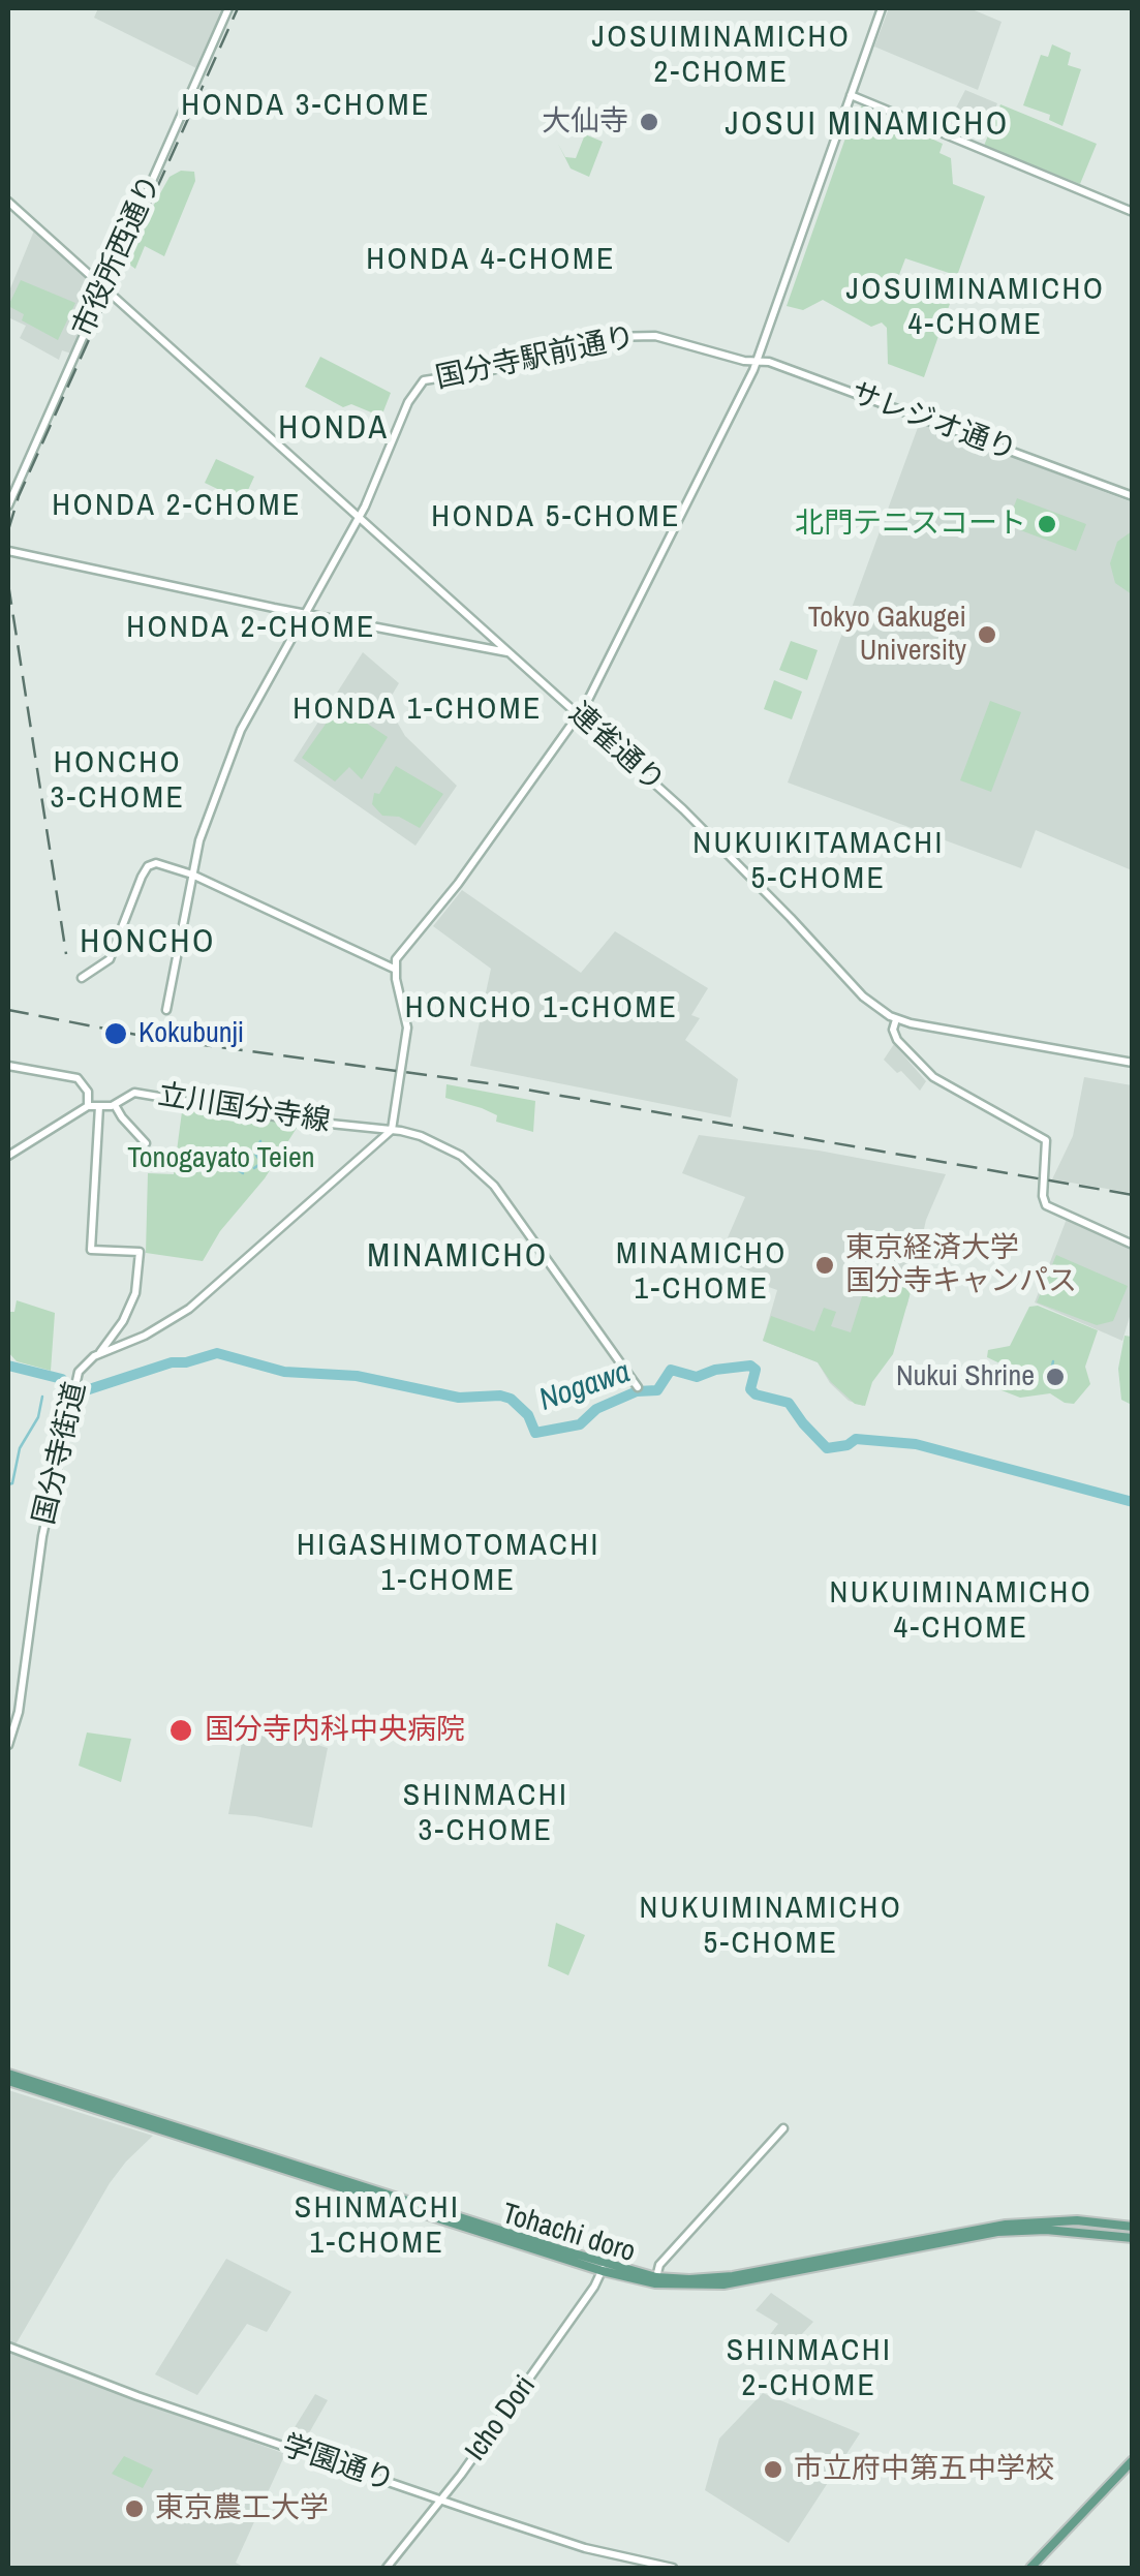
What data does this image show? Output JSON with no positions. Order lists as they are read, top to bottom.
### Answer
{
  "streets": {
    "main road": ["Tohachi doro"],
    "street": [
      "市役所西通り",
      "国分寺駅前通り",
      "サレジオ通り",
      "連雀通り",
      "立川国分寺線",
      "国分寺街道",
      "Icho Dori",
      "学園通り"
    ]
  },
  "crossings": [
    ["市役所西通り", "連雀通り"],
    ["国分寺駅前通り", "サレジオ通り"],
    ["国分寺駅前通り", "連雀通り"],
    ["立川国分寺線", "国分寺街道"],
    ["Tohachi doro", "Icho Dori"],
    ["Icho Dori", "学園通り"]
  ],
  "districts": [
    "JOSUIMINAMICHO 2-CHOME",
    "HONDA 3-CHOME",
    "JOSUI MINAMICHO",
    "HONDA 4-CHOME",
    "JOSUIMINAMICHO 4-CHOME",
    "HONDA",
    "HONDA 2-CHOME",
    "HONDA 5-CHOME",
    "HONDA 2-CHOME",
    "HONDA 1-CHOME",
    "HONCHO 3-CHOME",
    "NUKUIKITAMACHI 5-CHOME",
    "HONCHO",
    "HONCHO 1-CHOME",
    "MINAMICHO 1-CHOME",
    "MINAMICHO",
    "HIGASHIMOTOMACHI 1-CHOME",
    "NUKUIMINAMICHO 4-CHOME",
    "SHINMACHI 3-CHOME",
    "NUKUIMINAMICHO 5-CHOME",
    "SHINMACHI 1-CHOME",
    "SHINMACHI 2-CHOME"
  ],
  "water": ["Nogawa"],
  "parks": ["Tonogayato Teien"],
  "places": [
    "大仙寺",
    "北門テニスコート",
    "Tokyo Gakugei University",
    "Kokubunji",
    "東京経済大学 国分寺キャンパス",
    "Nukui Shrine",
    "国分寺内科中央病院",
    "市立府中第五中学校",
    "東京農工大学"
  ]
}
